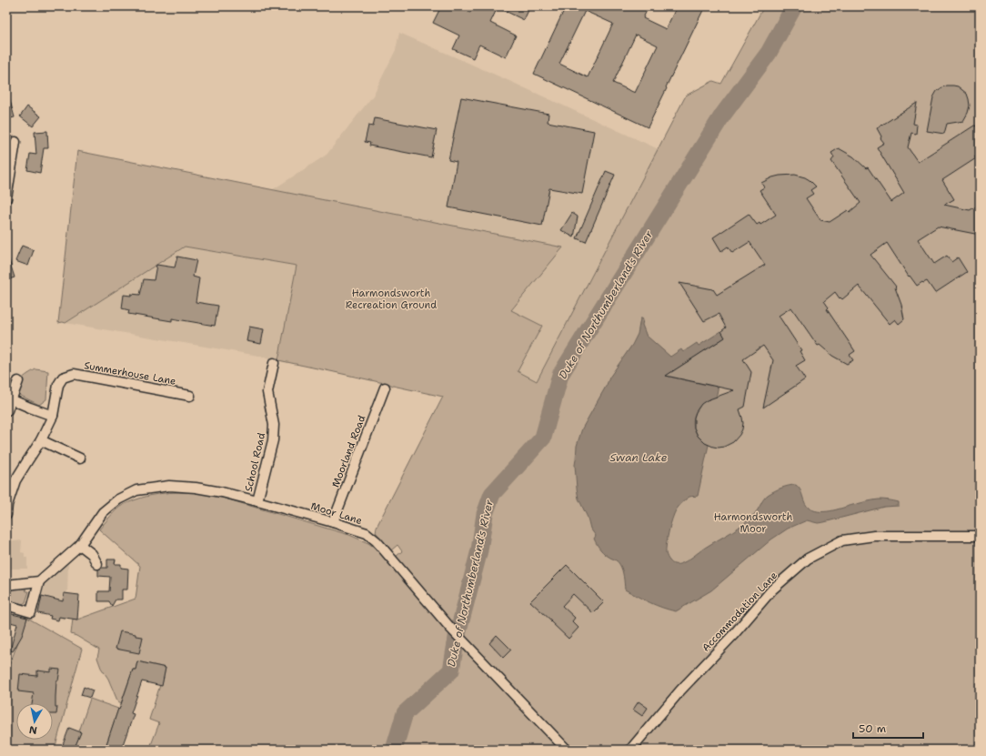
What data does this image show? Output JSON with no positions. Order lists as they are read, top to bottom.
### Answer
{
  "streets": {
    "street": [
      "Summerhouse Lane",
      "Moorland Road",
      "School Road",
      "Moor Lane",
      "Accommodation Lane"
    ]
  },
  "crossings": [
    ["Moorland Road", "Moor Lane"],
    ["School Road", "Moor Lane"]
  ],
  "water": ["Duke of Northumberland's River", "Swan Lake"],
  "parks": ["Harmondsworth Recreation Ground", "Harmondsworth Moor"],
  "scale_bar": "50 m",
  "north": "bottom"
}
